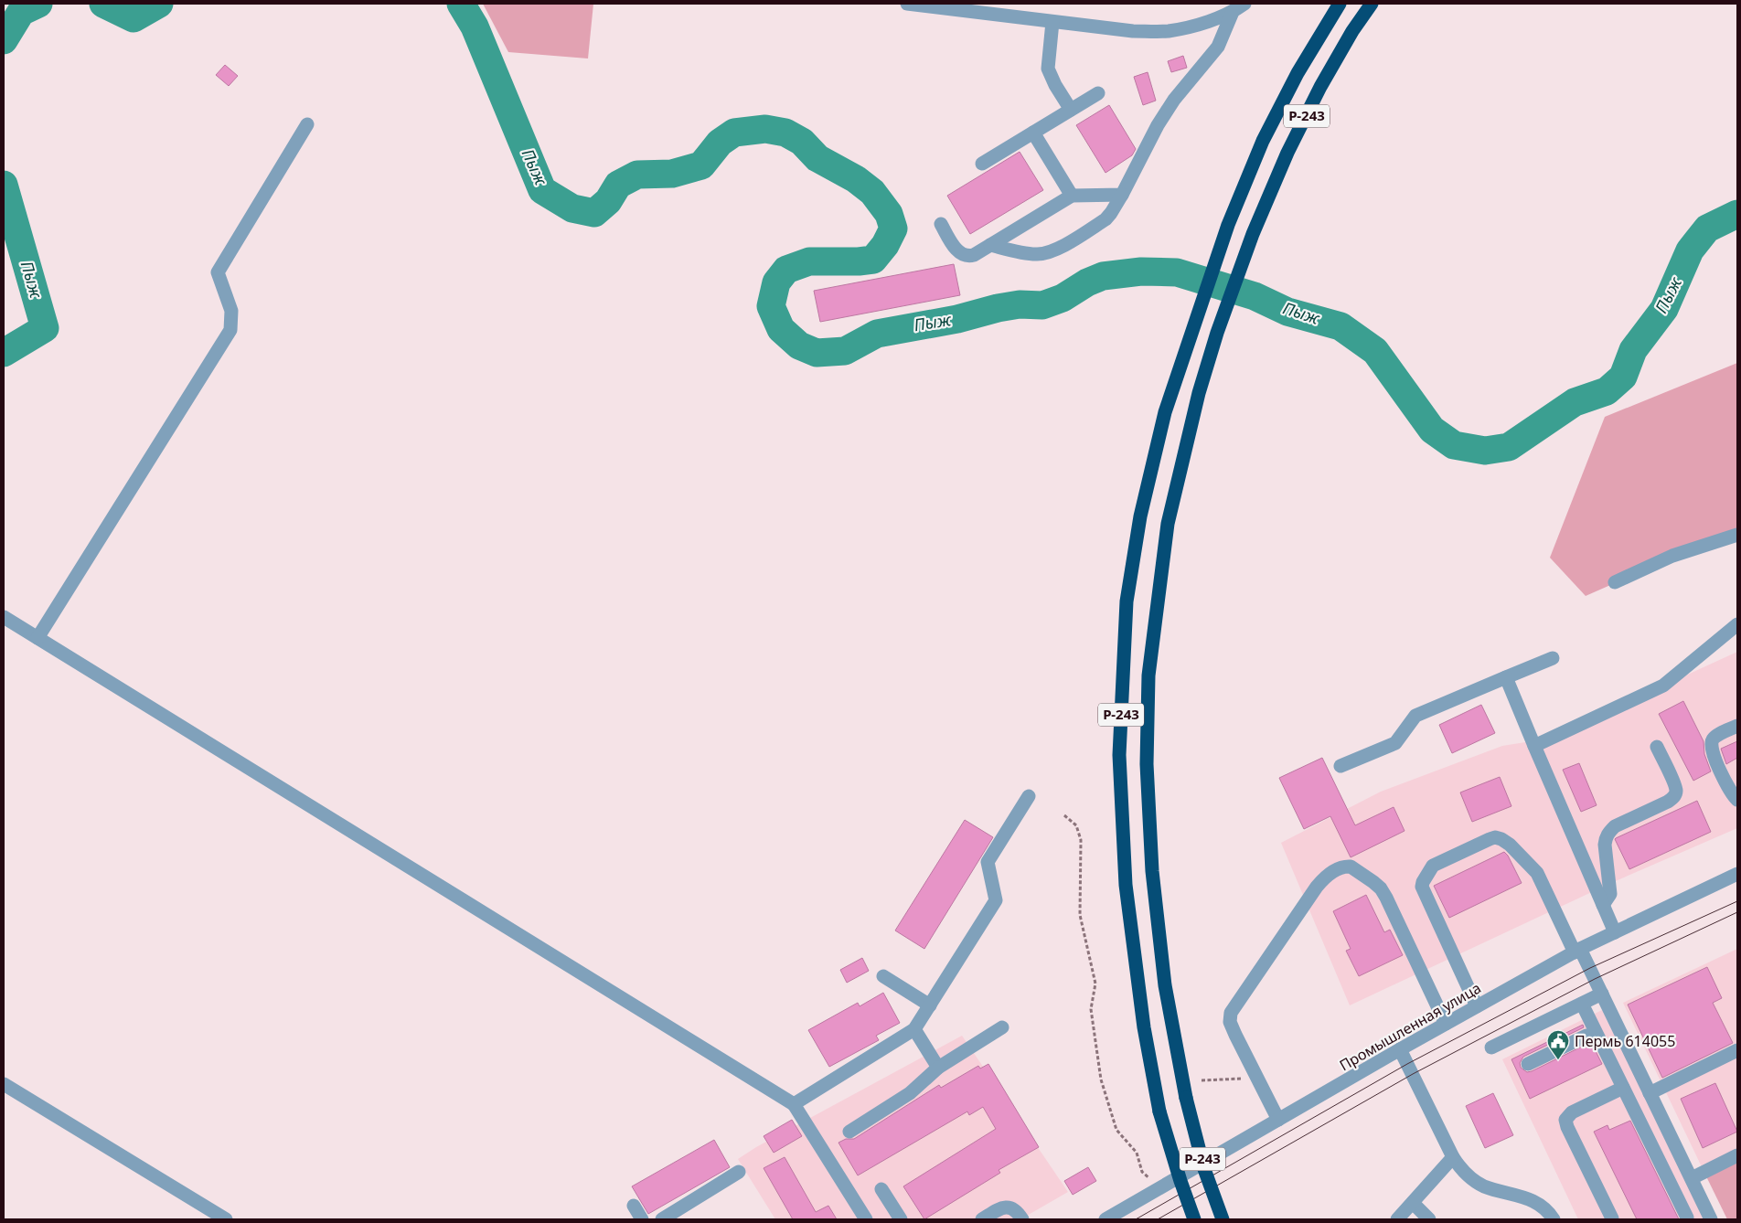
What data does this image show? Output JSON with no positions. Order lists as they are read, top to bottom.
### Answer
{
  "streets": {
    "highway": ["Р-243"],
    "street": ["Промышленная улица"]
  },
  "water": ["Пыж"],
  "places": {
    "public building": ["Пермь 614055"]
  }
}
